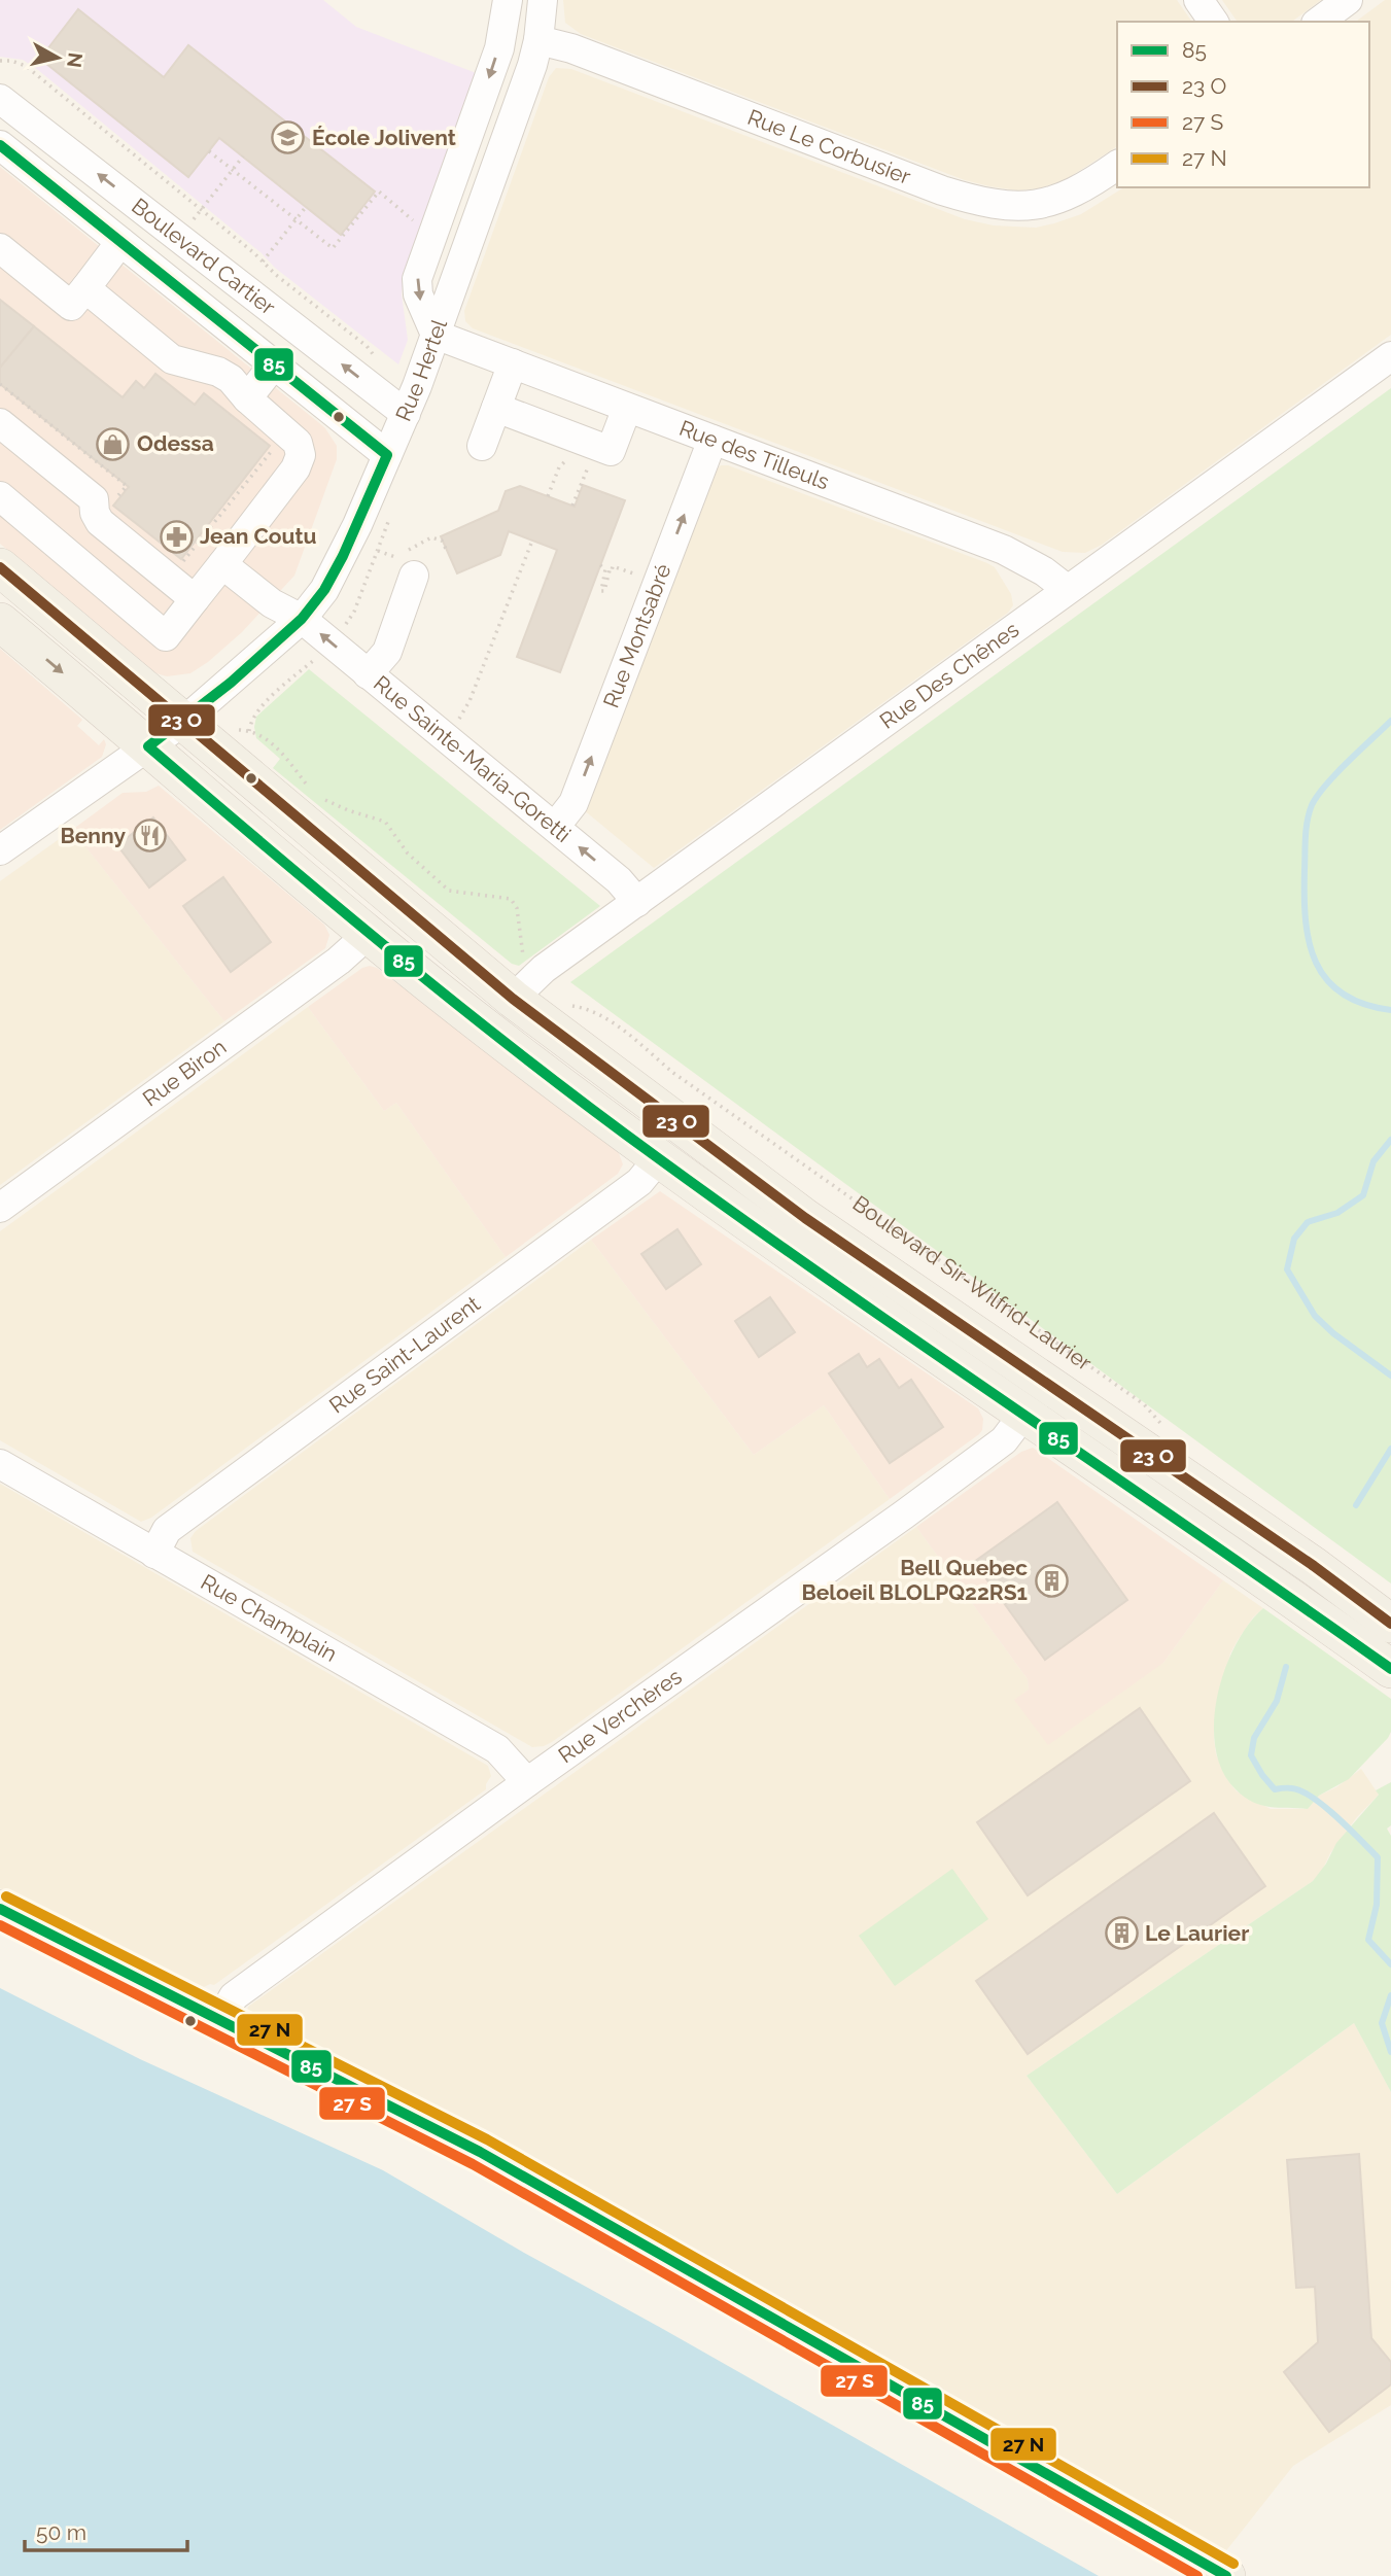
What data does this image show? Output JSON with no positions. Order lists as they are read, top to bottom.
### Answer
{
  "streets": {
    "main road": ["Boulevard Sir-Wilfrid-Laurier"],
    "street": [
      "Rue Le Corbusier",
      "Boulevard Cartier",
      "Rue Hertel",
      "Rue des Tilleuls",
      "Rue Montsabré",
      "Rue Des Chênes",
      "Rue Sainte-Maria-Goretti",
      "Rue Biron",
      "Rue Saint-Laurent",
      "Rue Champlain",
      "Rue Verchères"
    ]
  },
  "crossings": [
    ["Rue Le Corbusier", "Rue Hertel"],
    ["Boulevard Cartier", "Rue Hertel"],
    ["Rue Hertel", "Rue des Tilleuls"],
    ["Rue Hertel", "Rue Sainte-Maria-Goretti"],
    ["Rue Hertel", "Boulevard Sir-Wilfrid-Laurier"],
    ["Rue des Tilleuls", "Rue Montsabré"],
    ["Rue des Tilleuls", "Rue Des Chênes"],
    ["Rue Montsabré", "Rue Sainte-Maria-Goretti"],
    ["Rue Des Chênes", "Rue Sainte-Maria-Goretti"],
    ["Rue Des Chênes", "Boulevard Sir-Wilfrid-Laurier"],
    ["Rue Saint-Laurent", "Rue Champlain"],
    ["Rue Champlain", "Rue Verchères"]
  ],
  "one_way": ["Rue Sainte-Maria-Goretti"],
  "places": {
    "school or university": ["École Jolivent"],
    "shop": ["Odessa"],
    "pharmacy": ["Jean Coutu"],
    "restaurant": ["Benny"],
    "building": ["Bell Quebec Beloeil BLOLPQ22RS1", "Le Laurier"]
  },
  "lines": ["transit line 85"],
  "legend": [
    "85",
    "23 O",
    "27 S",
    "27 N"
  ],
  "scale_bar": "50 m",
  "north": "right"
}
